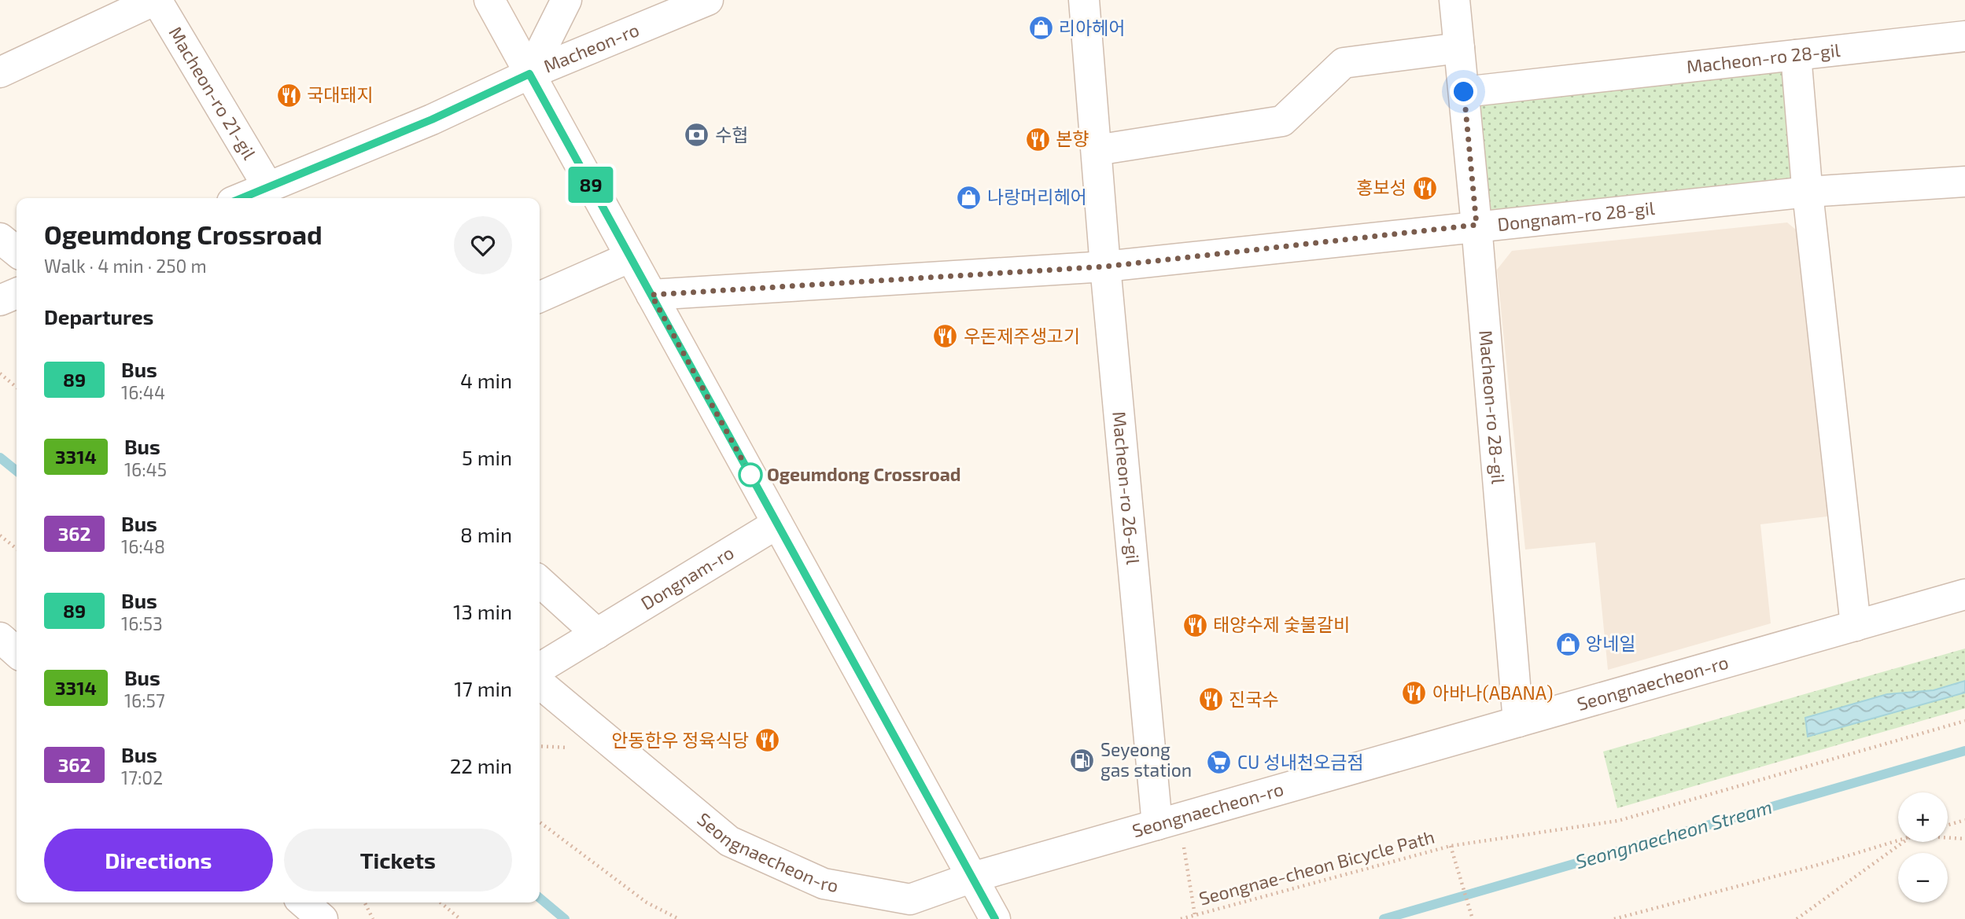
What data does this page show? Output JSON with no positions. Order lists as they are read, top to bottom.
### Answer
{
  "streets": {
    "street": [
      "Macheon-ro",
      "Macheon-ro 28-gil",
      "Macheon-ro 21-gil",
      "Dongnam-ro 28-gil",
      "Macheon-ro 26-gil",
      "Dongnam-ro",
      "Seongnaecheon-ro"
    ],
    "path": ["Seongnae-cheon Bicycle Path"]
  },
  "crossings": [
    ["Macheon-ro", "Macheon-ro 21-gil"],
    ["Macheon-ro 28-gil", "Dongnam-ro 28-gil"],
    ["Macheon-ro 28-gil", "Seongnaecheon-ro"],
    ["Dongnam-ro 28-gil", "Macheon-ro 26-gil"],
    ["Macheon-ro 26-gil", "Seongnaecheon-ro"]
  ],
  "water": ["Seongnaecheon Stream"],
  "places": {
    "shop": ["리아헤어", "나랑머리헤어", "앙네일"],
    "restaurant": [
      "국대돼지",
      "본향",
      "홍보성",
      "우돈제주생고기",
      "태양수제 숯불갈비",
      "아바나(ABANA)",
      "진국수",
      "안동한우 정육식당"
    ],
    "bank": ["수협"],
    "other": ["Ogeumdong Crossroad"],
    "fuel station": ["Seyeong gas station"],
    "supermarket": ["CU 성내천오금점"]
  },
  "lines": ["bus line 89"],
  "page": {
    "on_map": "89",
    "heading": [
      ["Ogeumdong Crossroad", "Walk · 4 min · 250 m"],
      "Departures"
    ],
    "list": [
      {
        "mark": "89",
        "name": "Bus",
        "note": "16:44",
        "value": "4 min"
      },
      {
        "mark": "3314",
        "name": "Bus",
        "note": "16:45",
        "value": "5 min"
      },
      {
        "mark": "362",
        "name": "Bus",
        "note": "16:48",
        "value": "8 min"
      },
      {
        "mark": "89",
        "name": "Bus",
        "note": "16:53",
        "value": "13 min"
      },
      {
        "mark": "3314",
        "name": "Bus",
        "note": "16:57",
        "value": "17 min"
      },
      {
        "mark": "362",
        "name": "Bus",
        "note": "17:02",
        "value": "22 min"
      }
    ],
    "map_buttons": ["+", "−"],
    "buttons": ["Directions", "Tickets"]
  }
}
